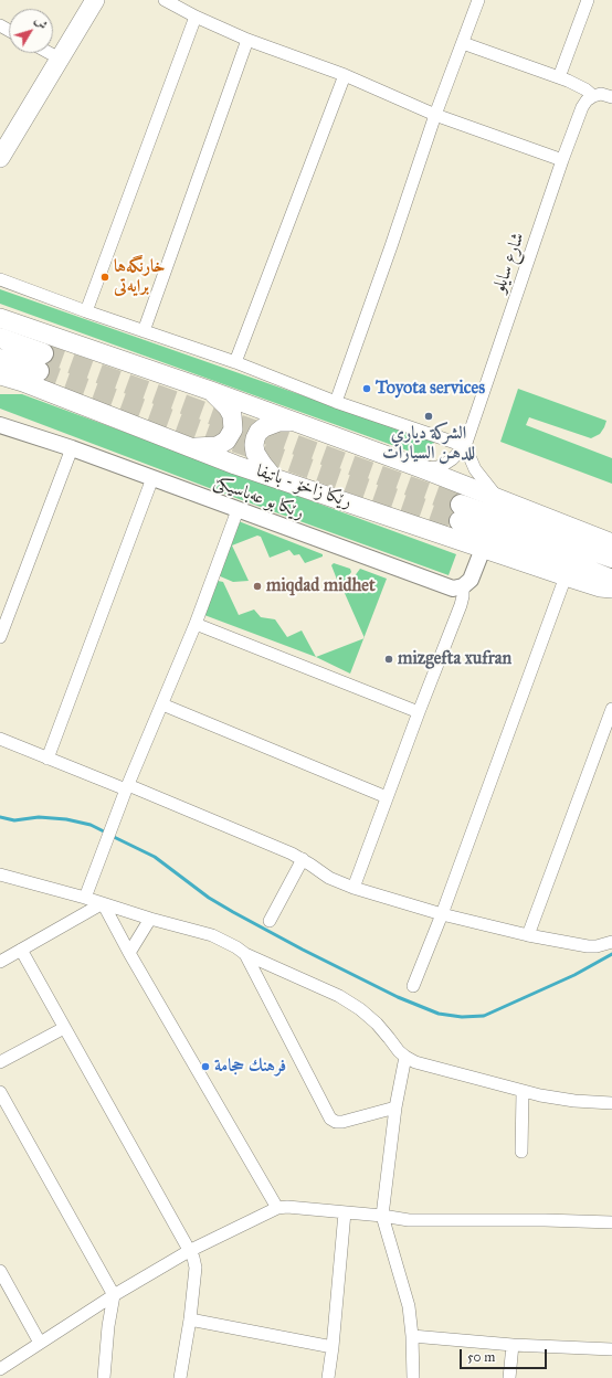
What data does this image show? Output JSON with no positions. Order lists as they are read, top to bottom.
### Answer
{
  "streets": {
    "main road": ["رێکا زاخۆ - باتیفا"],
    "street": ["شارع سايلو", "رێكا بو عه‌باسيكێ"]
  },
  "places": [
    "خارنگه‌ها برايه‌تى",
    "Toyota services",
    "الشركة دياري للدهـن السيارات",
    "miqdad midhet",
    "mizgefta xufran",
    "فرهنك حجامة"
  ],
  "scale_bar": "50 m",
  "north": "top right"
}
